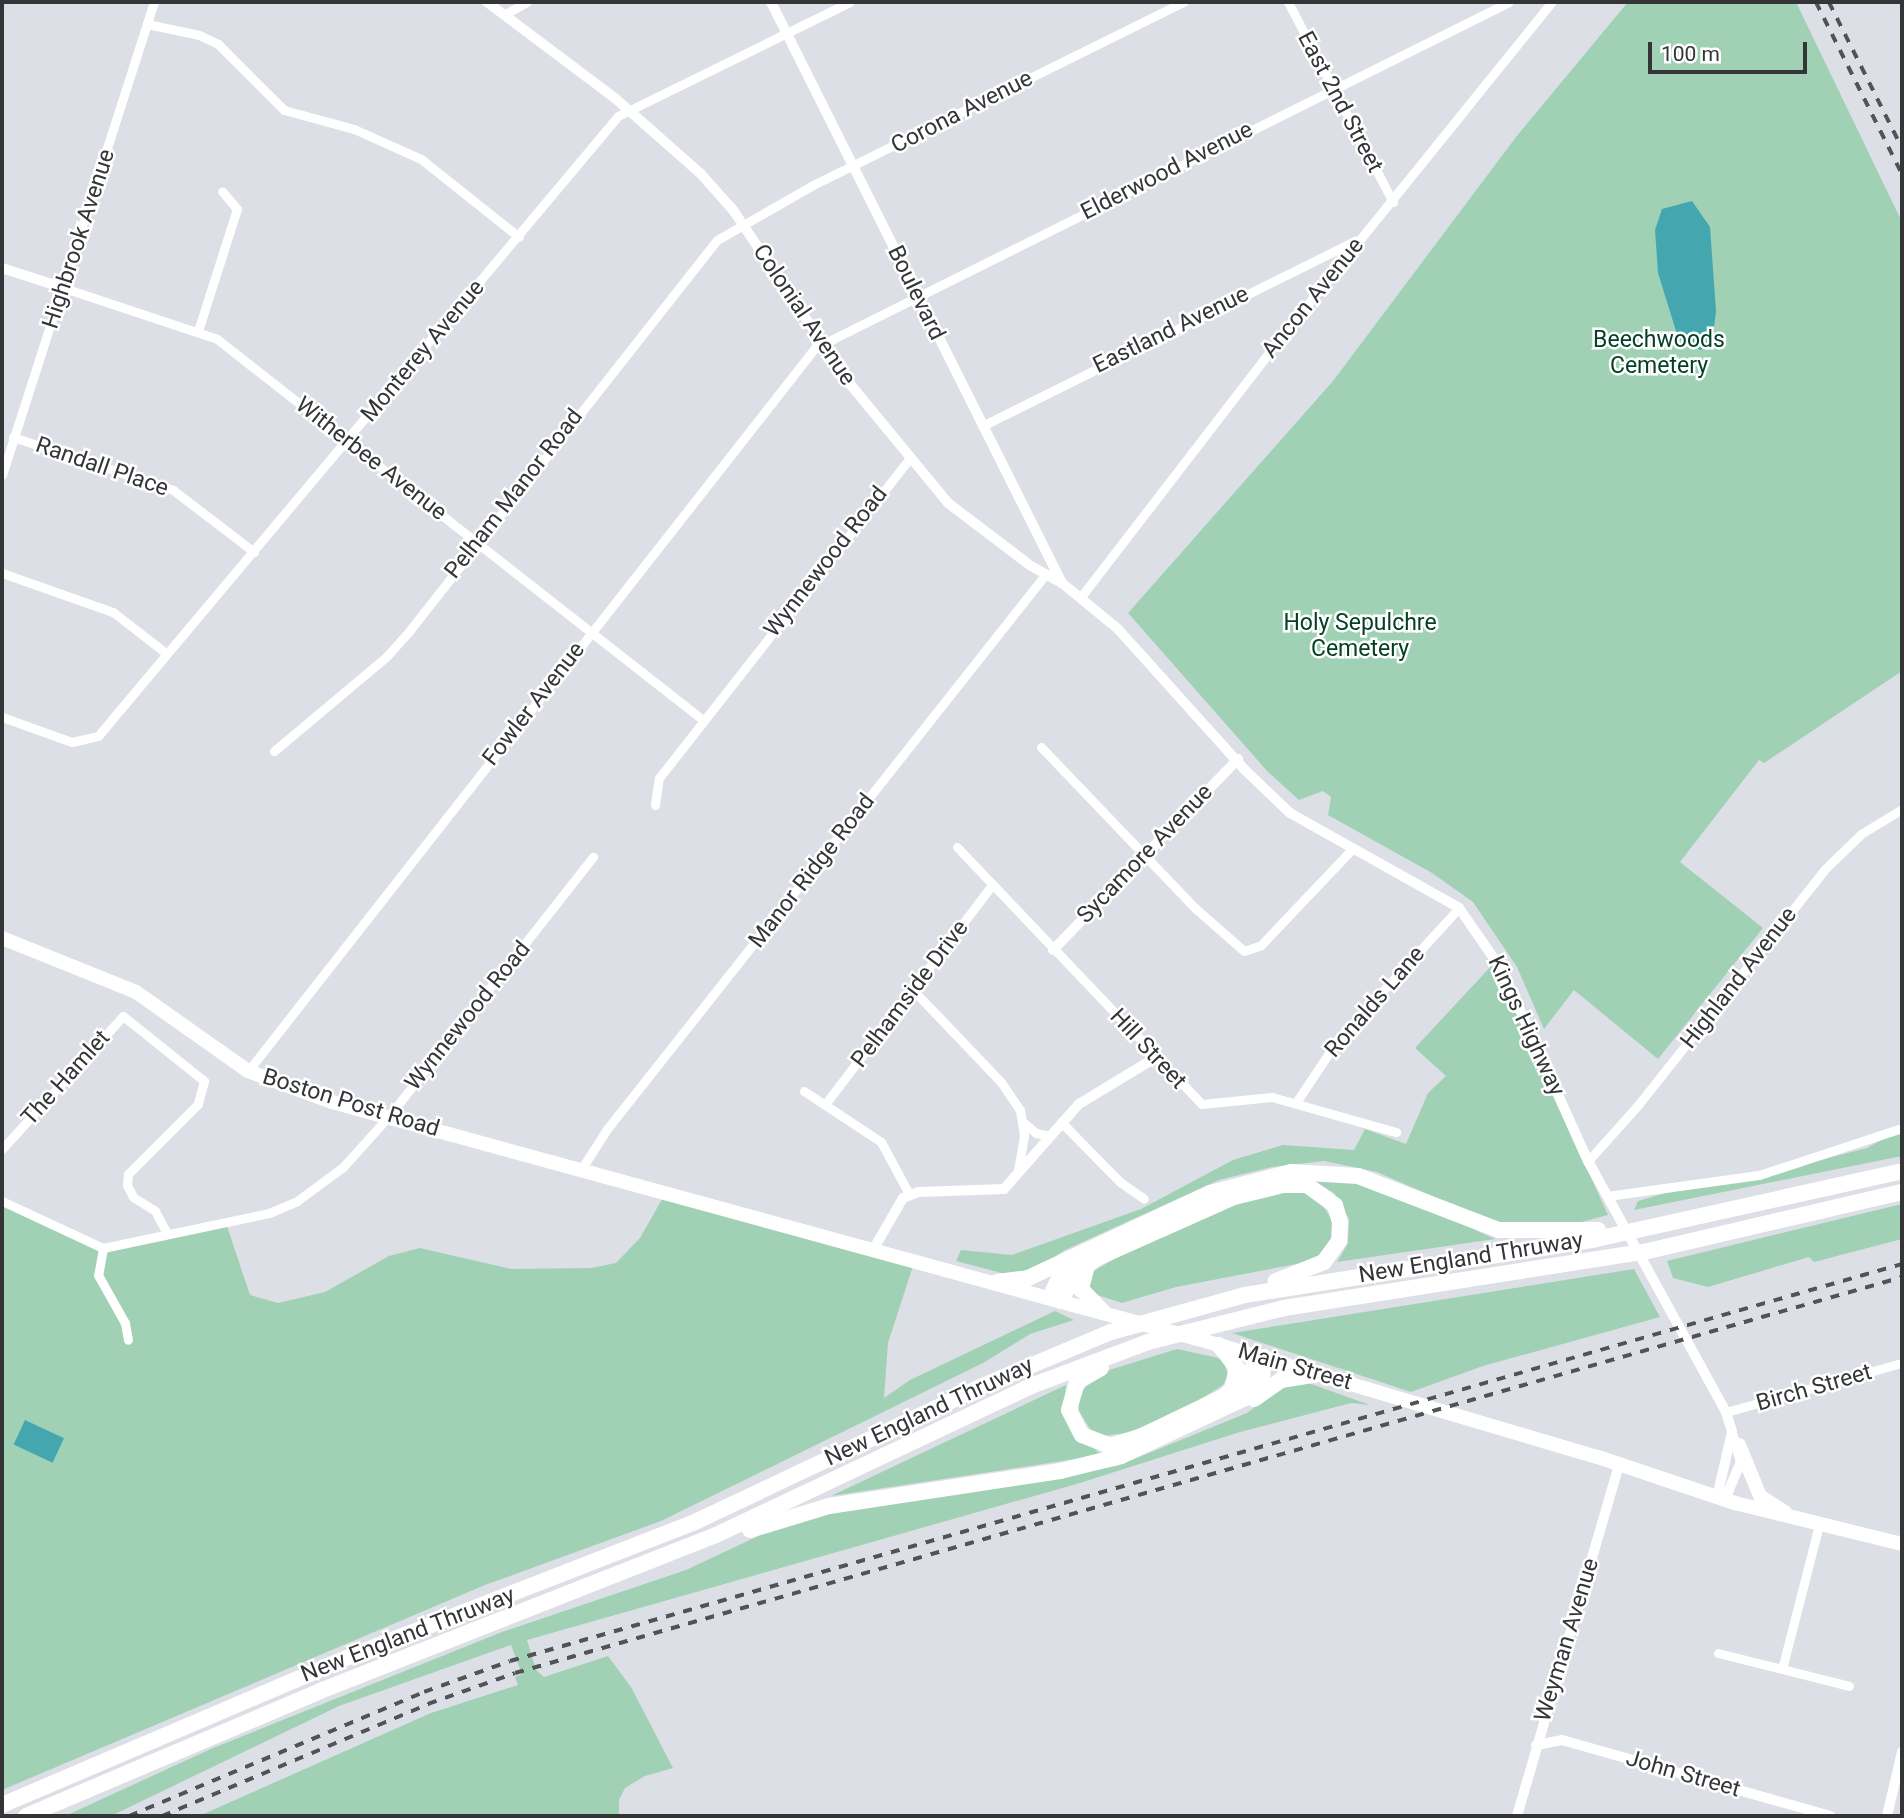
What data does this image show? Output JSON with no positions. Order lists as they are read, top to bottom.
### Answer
{
  "streets": {
    "highway": ["New England Thruway"],
    "main road": ["Boston Post Road", "Main Street"],
    "street": [
      "East 2nd Street",
      "Corona Avenue",
      "Elderwood Avenue",
      "Highbrook Avenue",
      "Boulevard",
      "Ancon Avenue",
      "Colonial Avenue",
      "Eastland Avenue",
      "Monterey Avenue",
      "Witherbee Avenue",
      "Randall Place",
      "Pelham Manor Road",
      "Wynnewood Road",
      "Fowler Avenue",
      "Sycamore Avenue",
      "Manor Ridge Road",
      "Highland Avenue",
      "Pelhamside Drive",
      "Ronalds Lane",
      "Kings Highway",
      "Hill Street",
      "The Hamlet",
      "Birch Street",
      "Weyman Avenue",
      "John Street"
    ]
  },
  "crossings": [
    ["East 2nd Street", "Elderwood Avenue"],
    ["East 2nd Street", "Ancon Avenue"],
    ["Corona Avenue", "Boulevard"],
    ["Corona Avenue", "Colonial Avenue"],
    ["Corona Avenue", "Pelham Manor Road"],
    ["Elderwood Avenue", "Boulevard"],
    ["Elderwood Avenue", "Colonial Avenue"],
    ["Elderwood Avenue", "Fowler Avenue"],
    ["Highbrook Avenue", "Witherbee Avenue"],
    ["Highbrook Avenue", "Randall Place"],
    ["Boulevard", "Colonial Avenue"],
    ["Boulevard", "Eastland Avenue"],
    ["Boulevard", "Monterey Avenue"],
    ["Ancon Avenue", "Colonial Avenue"],
    ["Ancon Avenue", "Eastland Avenue"],
    ["Colonial Avenue", "Monterey Avenue"],
    ["Colonial Avenue", "Pelham Manor Road"],
    ["Colonial Avenue", "Wynnewood Road"],
    ["Colonial Avenue", "Fowler Avenue"],
    ["Colonial Avenue", "Manor Ridge Road"],
    ["Colonial Avenue", "Kings Highway"],
    ["Monterey Avenue", "Witherbee Avenue"],
    ["Monterey Avenue", "Randall Place"],
    ["Witherbee Avenue", "Pelham Manor Road"],
    ["Witherbee Avenue", "Wynnewood Road"],
    ["Witherbee Avenue", "Fowler Avenue"],
    ["Wynnewood Road", "The Hamlet"],
    ["Wynnewood Road", "Boston Post Road"],
    ["Fowler Avenue", "Boston Post Road"],
    ["Sycamore Avenue", "Kings Highway"],
    ["Sycamore Avenue", "Hill Street"],
    ["Manor Ridge Road", "Boston Post Road"],
    ["Highland Avenue", "Kings Highway"],
    ["Pelhamside Drive", "Hill Street"],
    ["Ronalds Lane", "Kings Highway"],
    ["Ronalds Lane", "Hill Street"],
    ["Kings Highway", "Main Street"],
    ["Kings Highway", "Birch Street"],
    ["Boston Post Road", "Main Street"],
    ["Main Street", "Weyman Avenue"],
    ["Weyman Avenue", "John Street"]
  ],
  "parks": ["Beechwoods Cemetery", "Holy Sepulchre Cemetery"],
  "scale_bar": "100 m"
}
